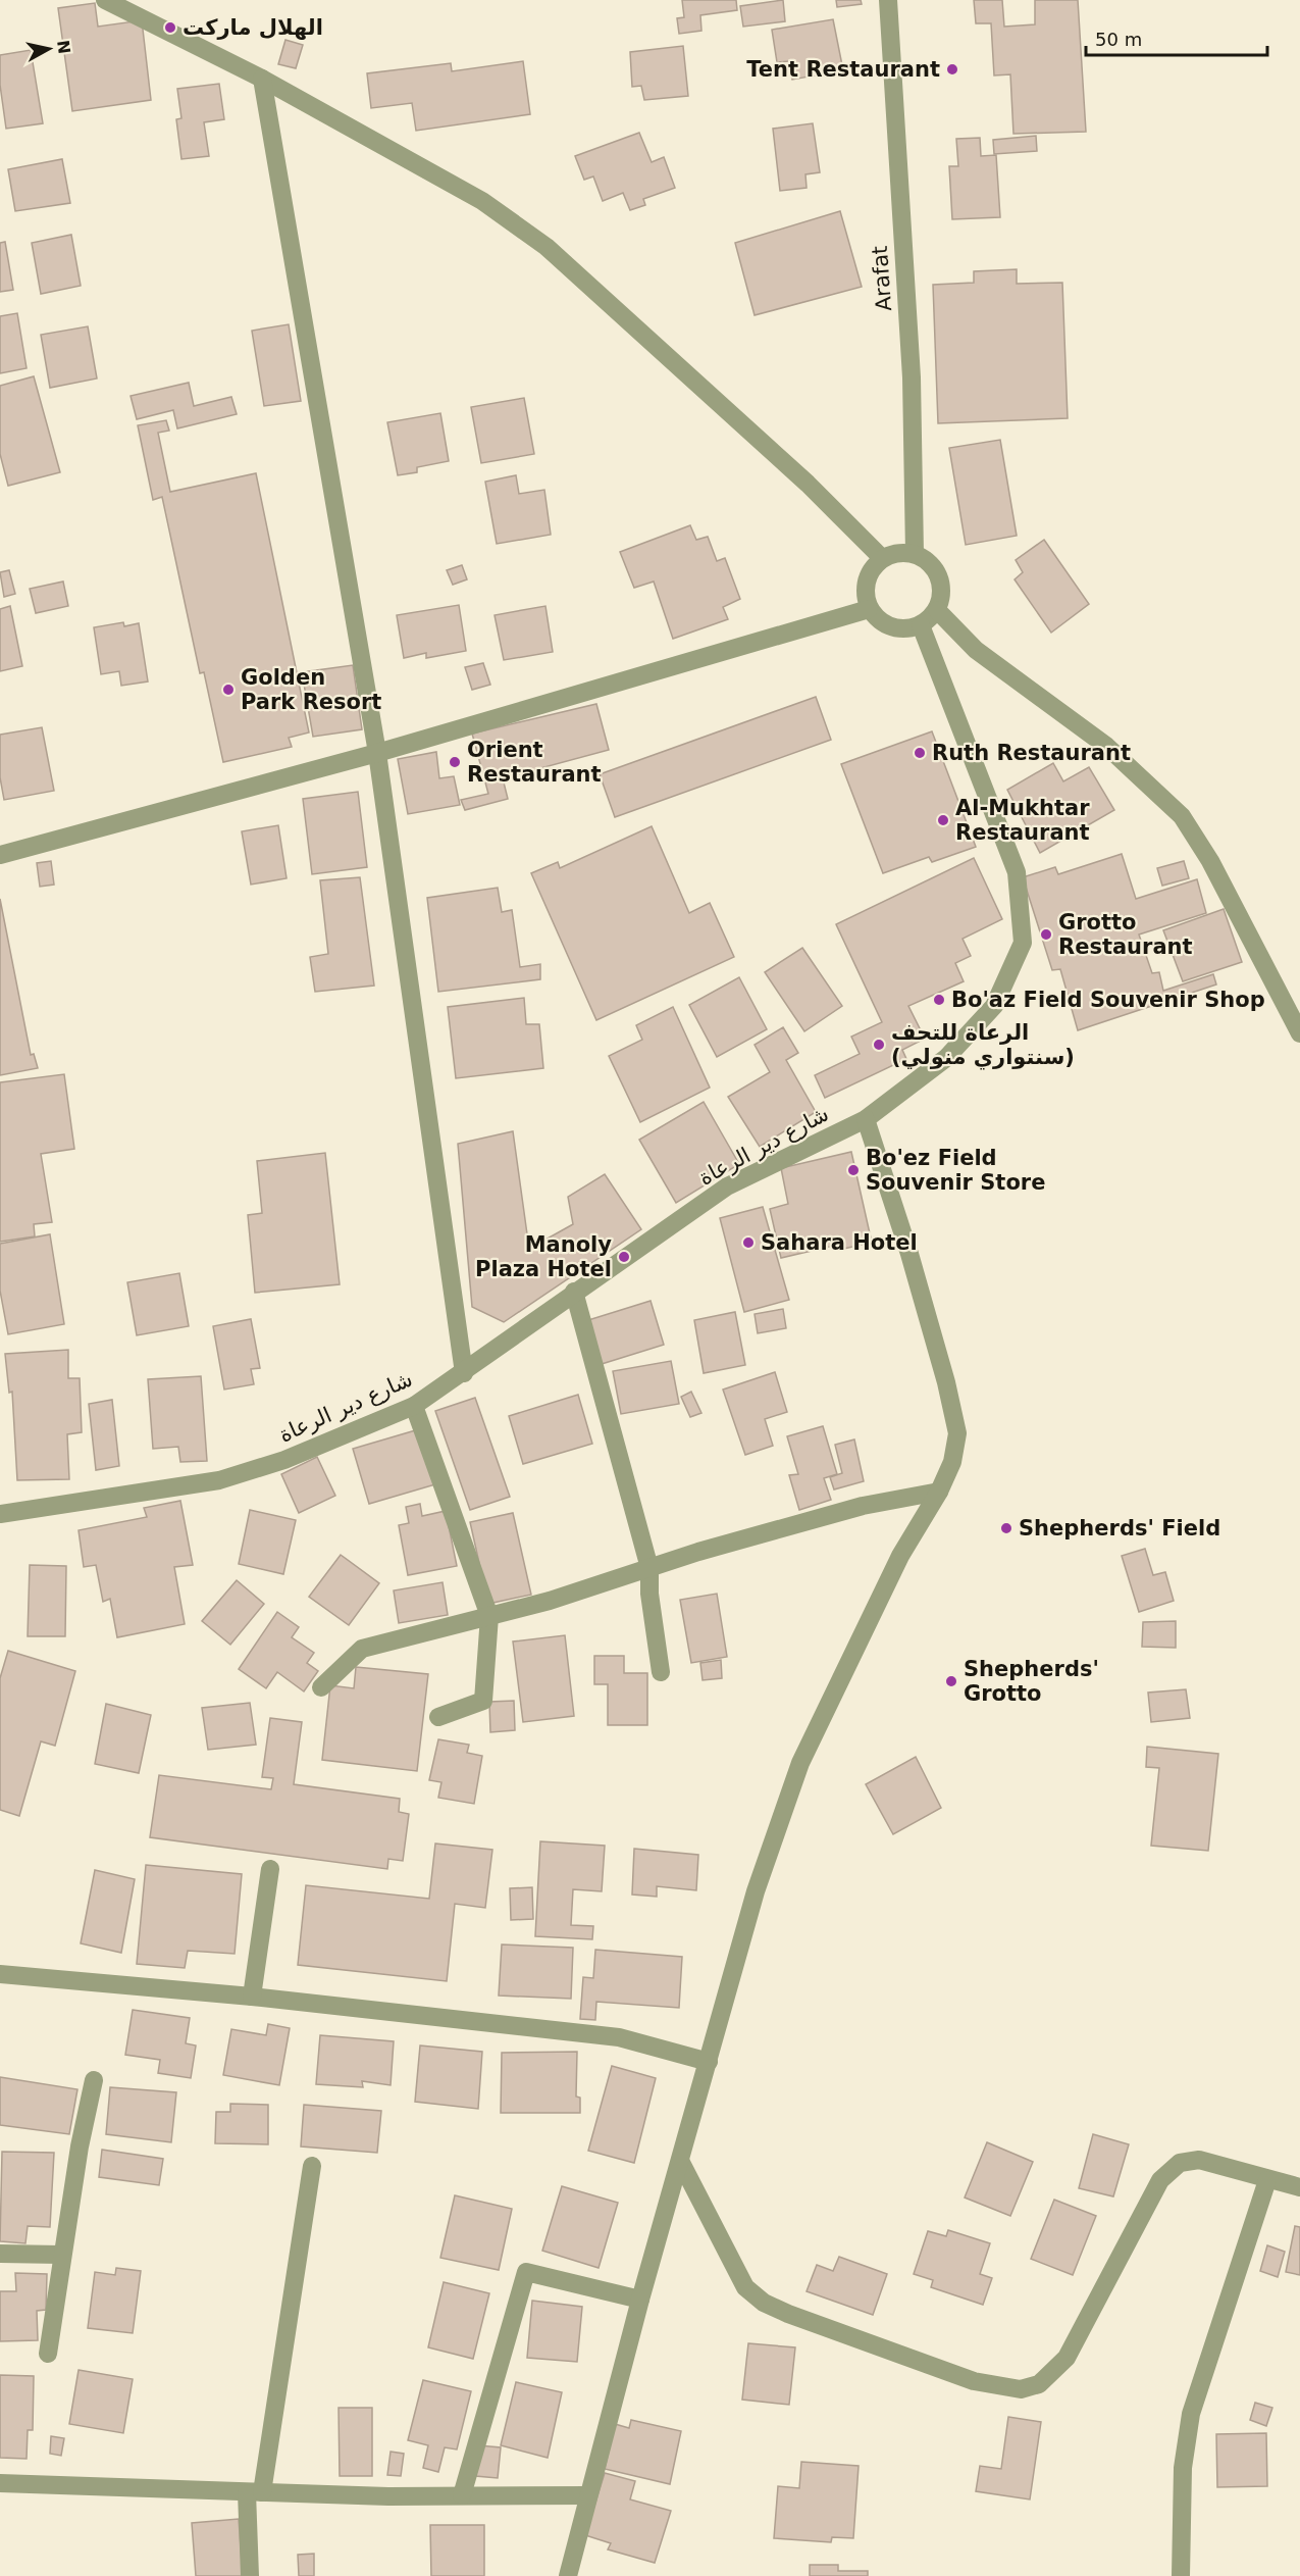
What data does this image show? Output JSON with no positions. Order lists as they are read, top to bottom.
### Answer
{
  "streets": {
    "street": ["Arafat", "شارع دير الرعاة"]
  },
  "crossings": [
    ["Arafat", "شارع دير الرعاة"]
  ],
  "places": [
    "الهلال ماركت",
    "Tent Restaurant",
    "Golden Park Resort",
    "Ruth Restaurant",
    "Orient Restaurant",
    "Al-Mukhtar Restaurant",
    "Grotto Restaurant",
    "Bo'az Field Souvenir Shop",
    "الرعاة للتحف (سنتواري منولي)",
    "Bo'ez Field Souvenir Store",
    "Sahara Hotel",
    "Manoly Plaza Hotel",
    "Shepherds' Field",
    "Shepherds' Grotto"
  ],
  "scale_bar": "50 m",
  "north": "right"
}
